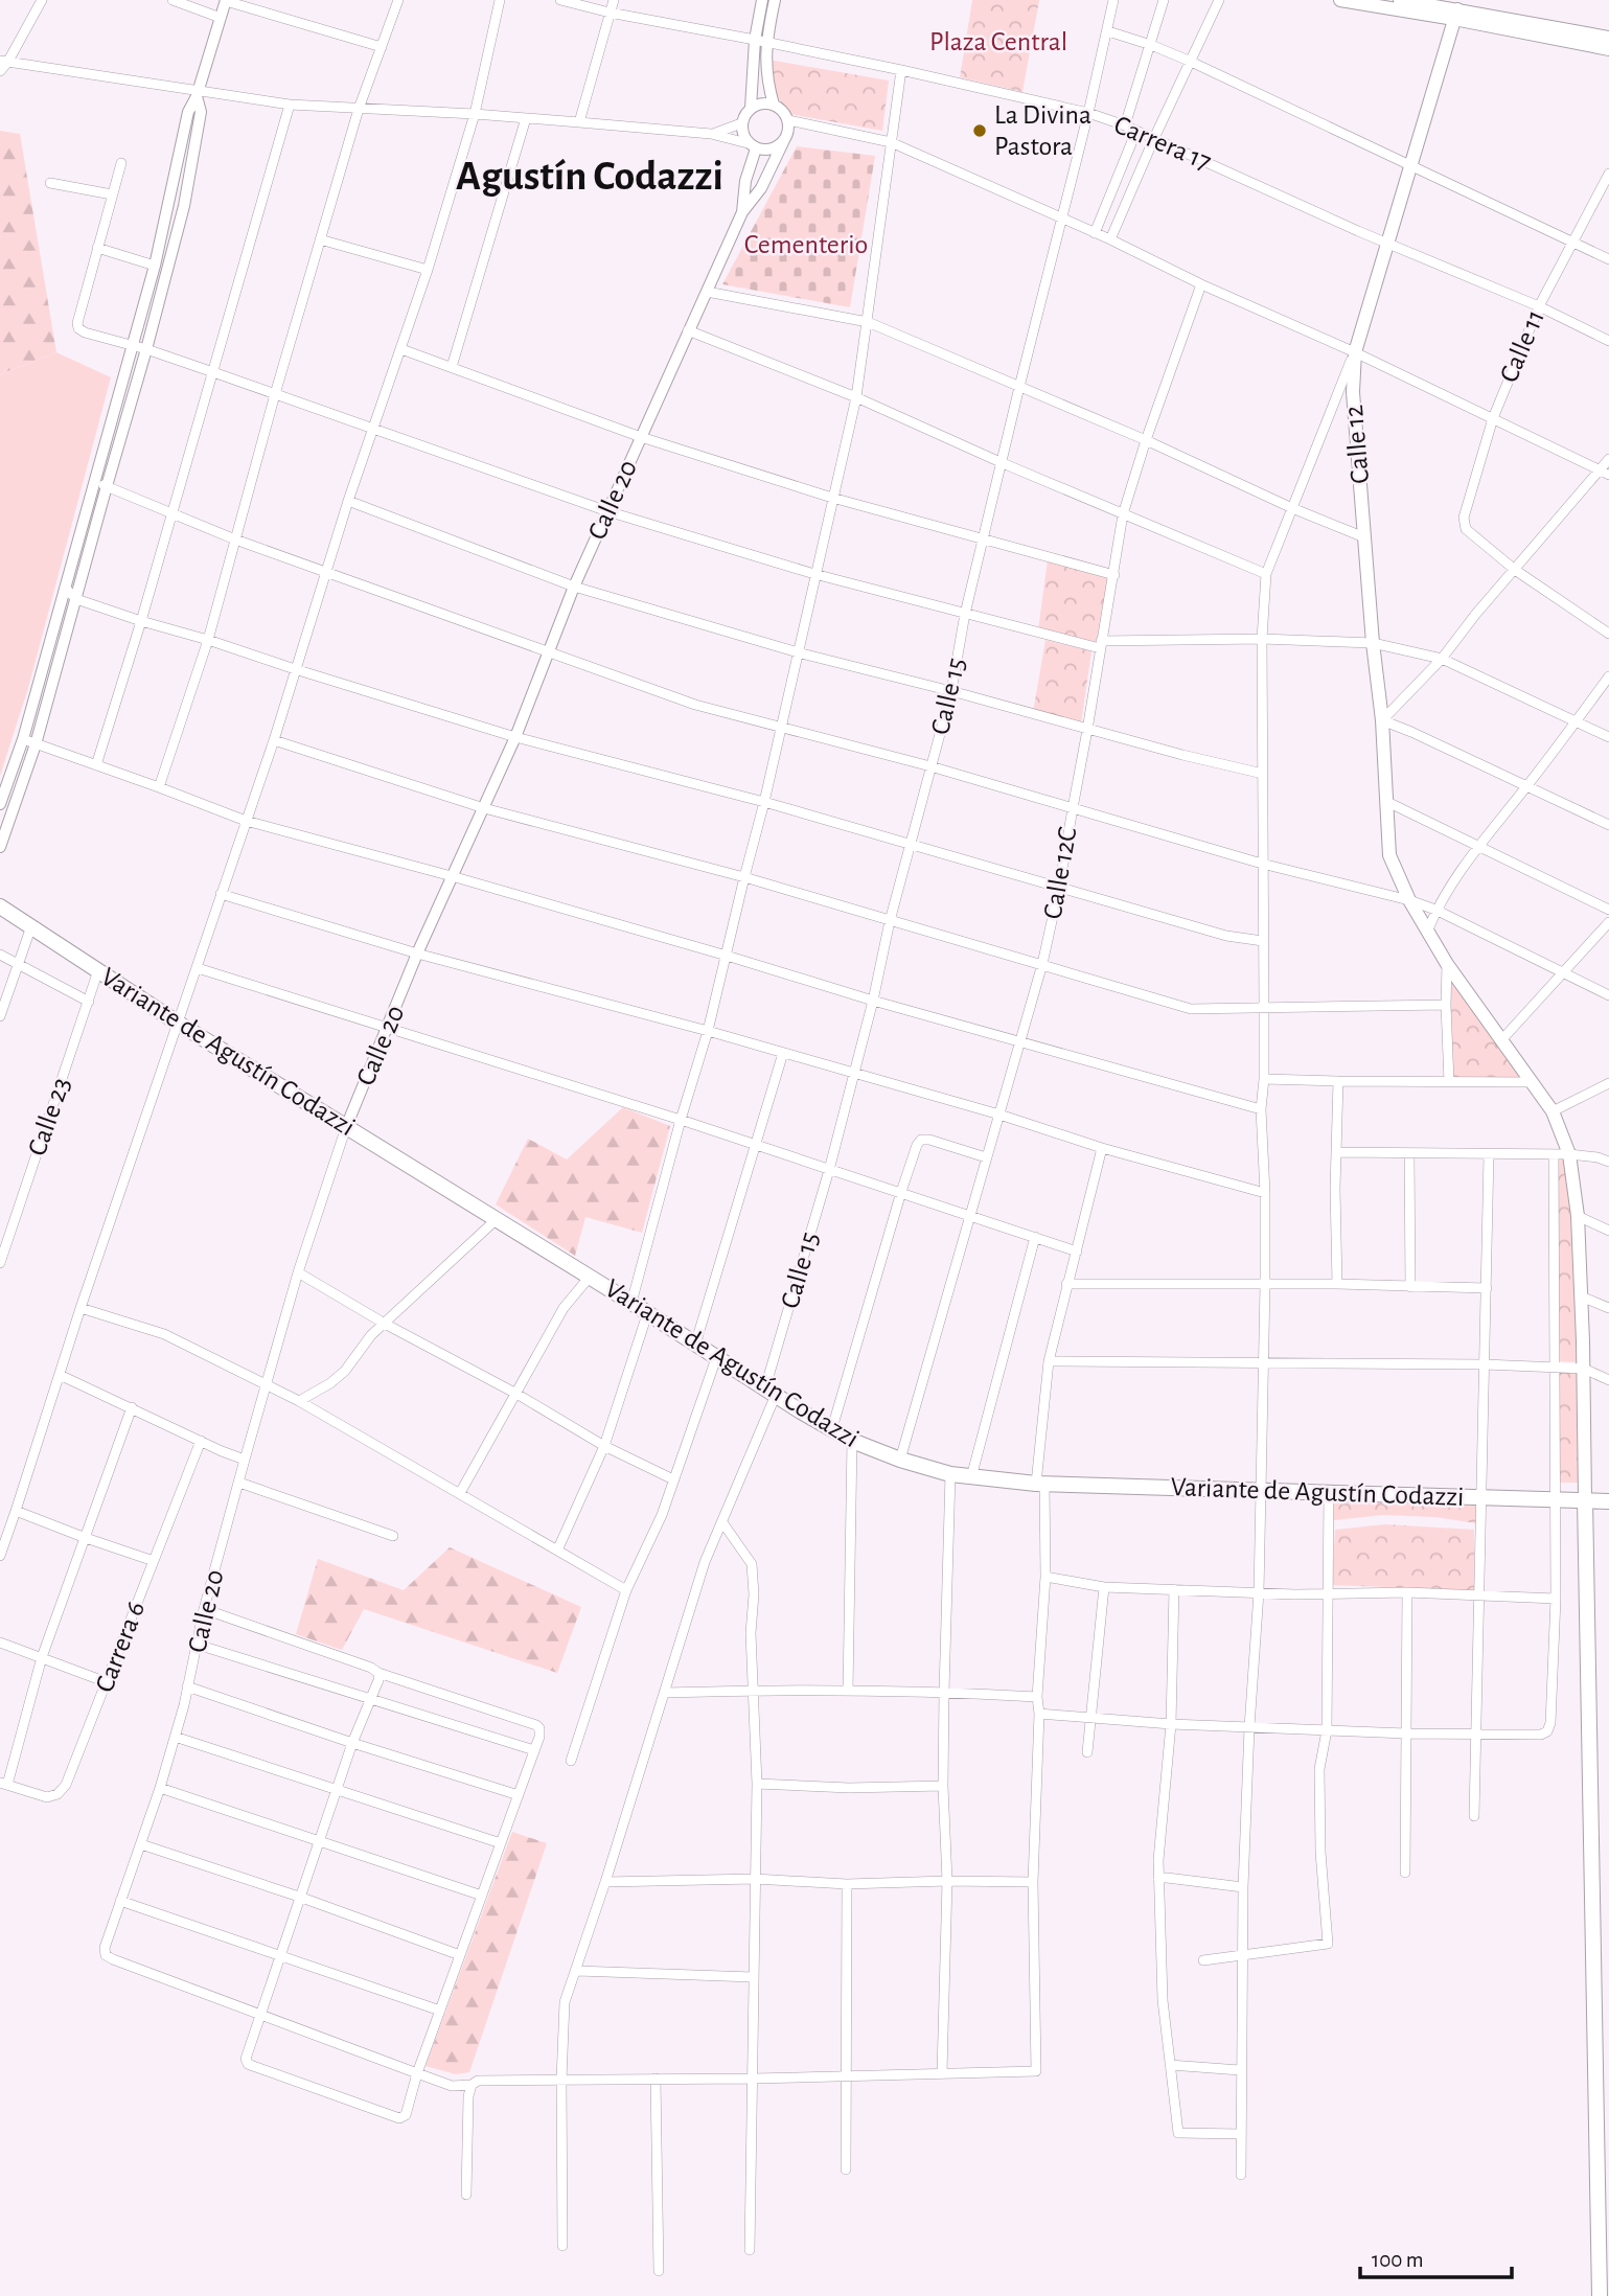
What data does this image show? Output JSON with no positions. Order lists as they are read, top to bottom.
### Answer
{
  "streets": {
    "main road": ["Calle 12", "Variante de Agustín Codazzi"],
    "street": [
      "Carrera 17",
      "Calle 11",
      "Calle 20",
      "Calle 15",
      "Calle 12C",
      "Calle 23",
      "Carrera 6"
    ]
  },
  "crossings": [
    ["Carrera 17", "Calle 11"],
    ["Carrera 17", "Calle 12"],
    ["Carrera 17", "Calle 15"],
    ["Calle 12", "Variante de Agustín Codazzi"],
    ["Calle 20", "Variante de Agustín Codazzi"],
    ["Calle 15", "Variante de Agustín Codazzi"],
    ["Calle 12C", "Variante de Agustín Codazzi"],
    ["Variante de Agustín Codazzi", "Calle 23"]
  ],
  "districts": ["Agustín Codazzi"],
  "parks": ["Plaza Central", "Cementerio"],
  "places": ["La Divina Pastora"],
  "scale_bar": "100 m"
}
